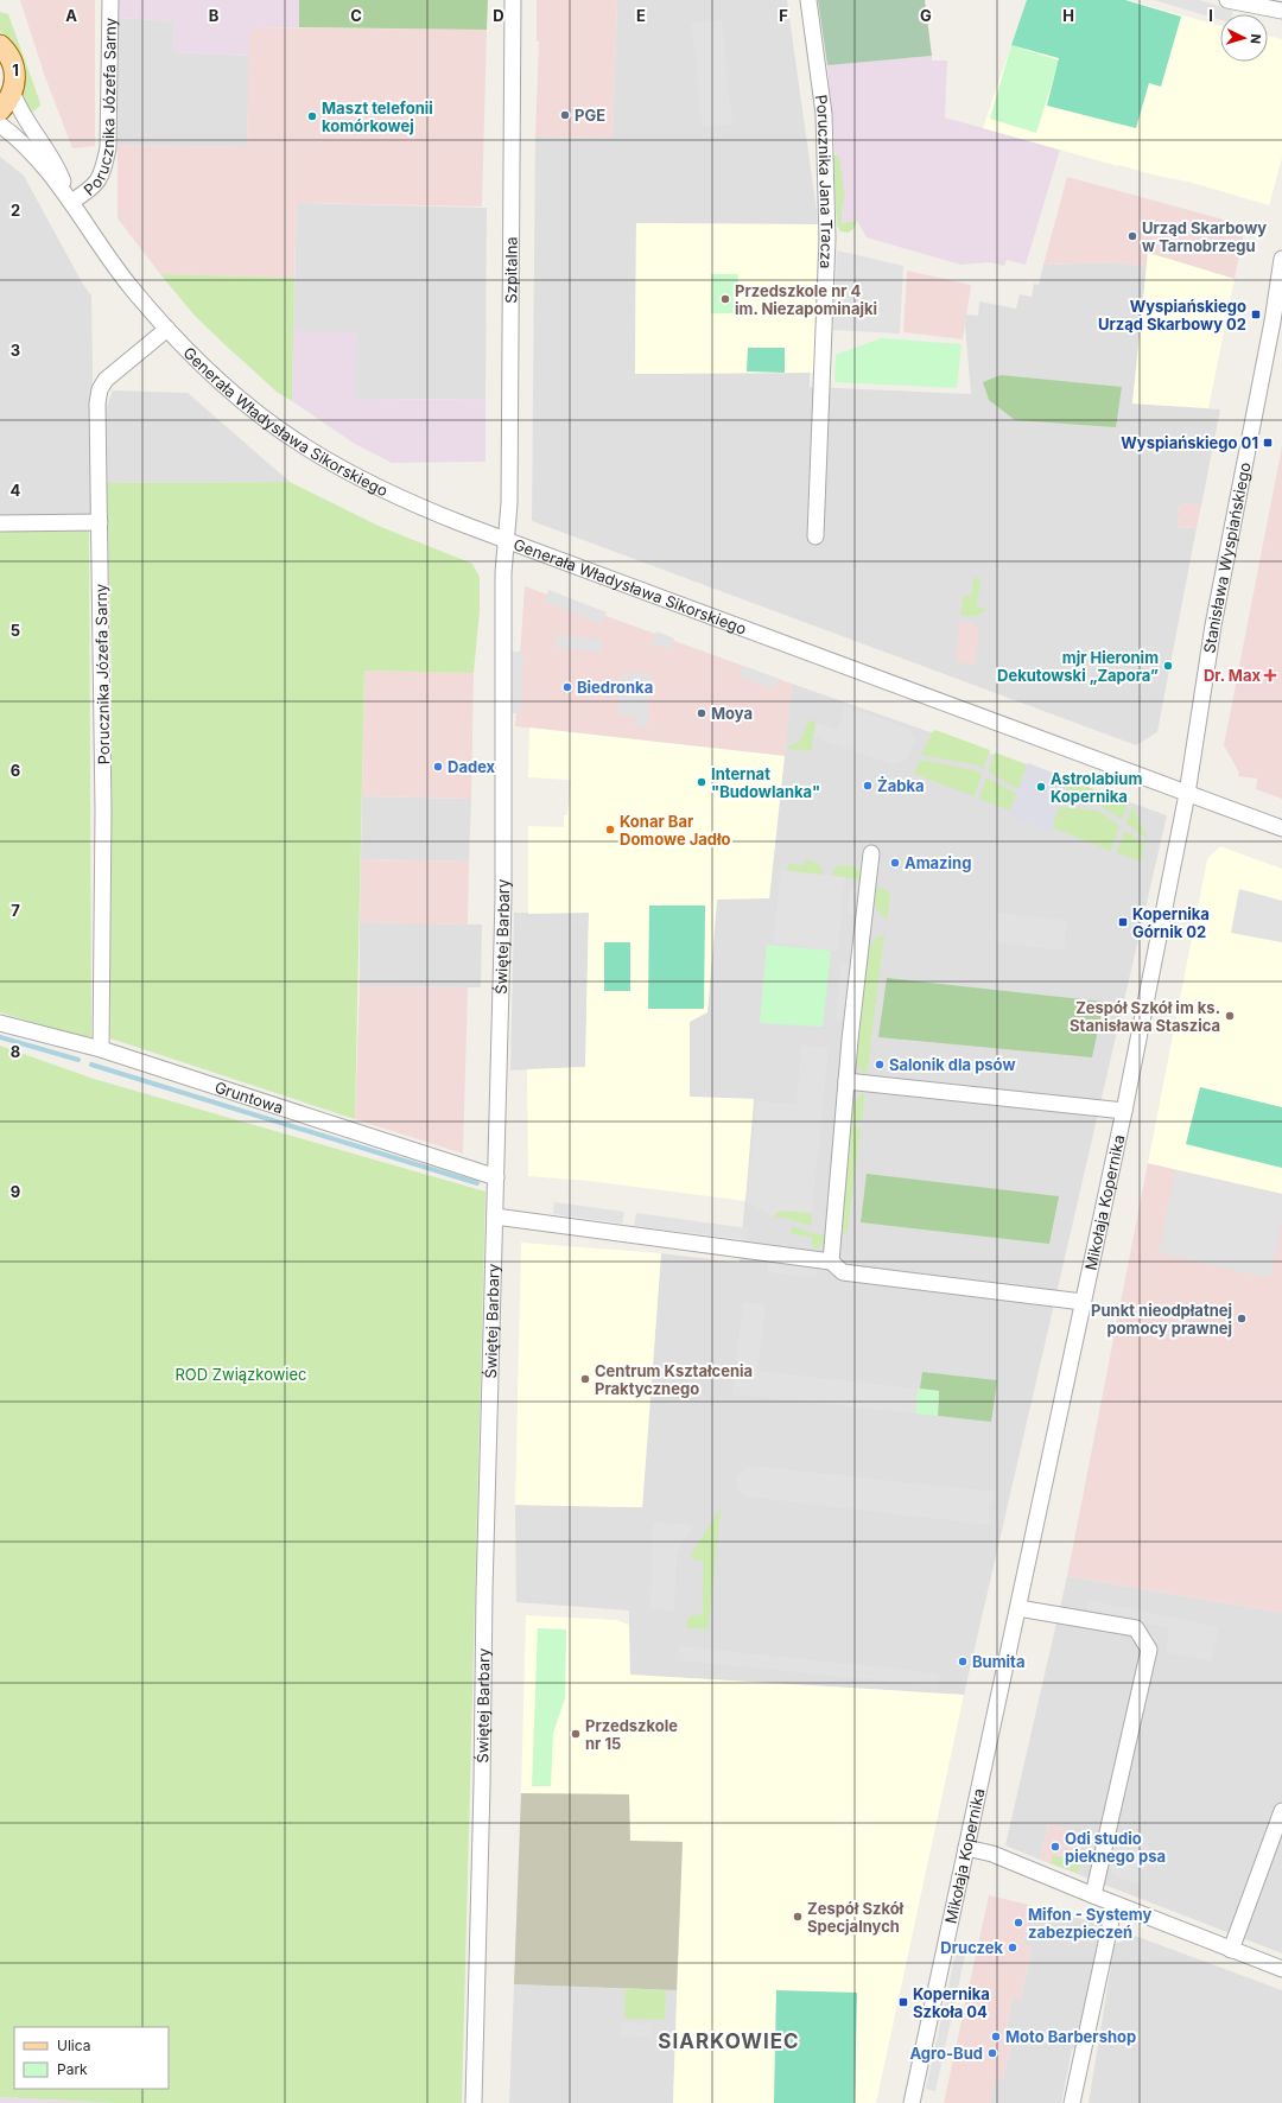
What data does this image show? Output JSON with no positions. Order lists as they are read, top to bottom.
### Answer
{
  "streets": {
    "street": [
      "Porucznika Józefa Sarny",
      "Porucznika Jana Tracza",
      "Szpitalna",
      "Generała Władysława Sikorskiego",
      "Stanisława Wyspiańskiego",
      "Świętej Barbary",
      "Gruntowa",
      "Mikołaja Kopernika"
    ]
  },
  "crossings": [
    ["Porucznika Józefa Sarny", "Generała Władysława Sikorskiego"],
    ["Porucznika Józefa Sarny", "Gruntowa"],
    ["Szpitalna", "Generała Władysława Sikorskiego"],
    ["Szpitalna", "Świętej Barbary"],
    ["Generała Władysława Sikorskiego", "Stanisława Wyspiańskiego"],
    ["Generała Władysława Sikorskiego", "Świętej Barbary"],
    ["Generała Władysława Sikorskiego", "Mikołaja Kopernika"],
    ["Stanisława Wyspiańskiego", "Mikołaja Kopernika"],
    ["Świętej Barbary", "Gruntowa"]
  ],
  "districts": ["SIARKOWIEC"],
  "parks": ["ROD Związkowiec"],
  "places": {
    "other": [
      "PGE",
      "Maszt telefonii komórkowej",
      "Urząd Skarbowy w Tarnobrzegu",
      "Przedszkole nr 4 im. Niezapominajki",
      "mjr Hieronim Dekutowski „Zapora”",
      "Biedronka",
      "Moya",
      "Dadex",
      "Internat \"Budowlanka\"",
      "Żabka",
      "Astrolabium Kopernika",
      "Konar Bar Domowe Jadło",
      "Amazing",
      "Zespół Szkół im ks. Stanisława Staszica",
      "Salonik dla psów",
      "Punkt nieodpłatnej pomocy prawnej",
      "Centrum Kształcenia Praktycznego",
      "Bumita",
      "Przedszkole nr 15",
      "Odi studio pieknego psa",
      "Zespół Szkół Specjalnych",
      "Mifon - Systemy zabezpieczeń",
      "Druczek",
      "Moto Barbershop",
      "Agro-Bud"
    ],
    "transit": [
      "Wyspiańskiego Urząd Skarbowy 02",
      "Wyspiańskiego 01",
      "Kopernika Górnik 02",
      "Kopernika Szkoła 04"
    ],
    "health": ["Dr. Max"]
  },
  "legend": ["Ulica", "Park"],
  "north": "right",
  "grid": {
    "columns": [
      "A",
      "B",
      "C",
      "D",
      "E",
      "F",
      "G",
      "H",
      "I"
    ],
    "rows": [
      "1",
      "2",
      "3",
      "4",
      "5",
      "6",
      "7",
      "8",
      "9"
    ]
  }
}
